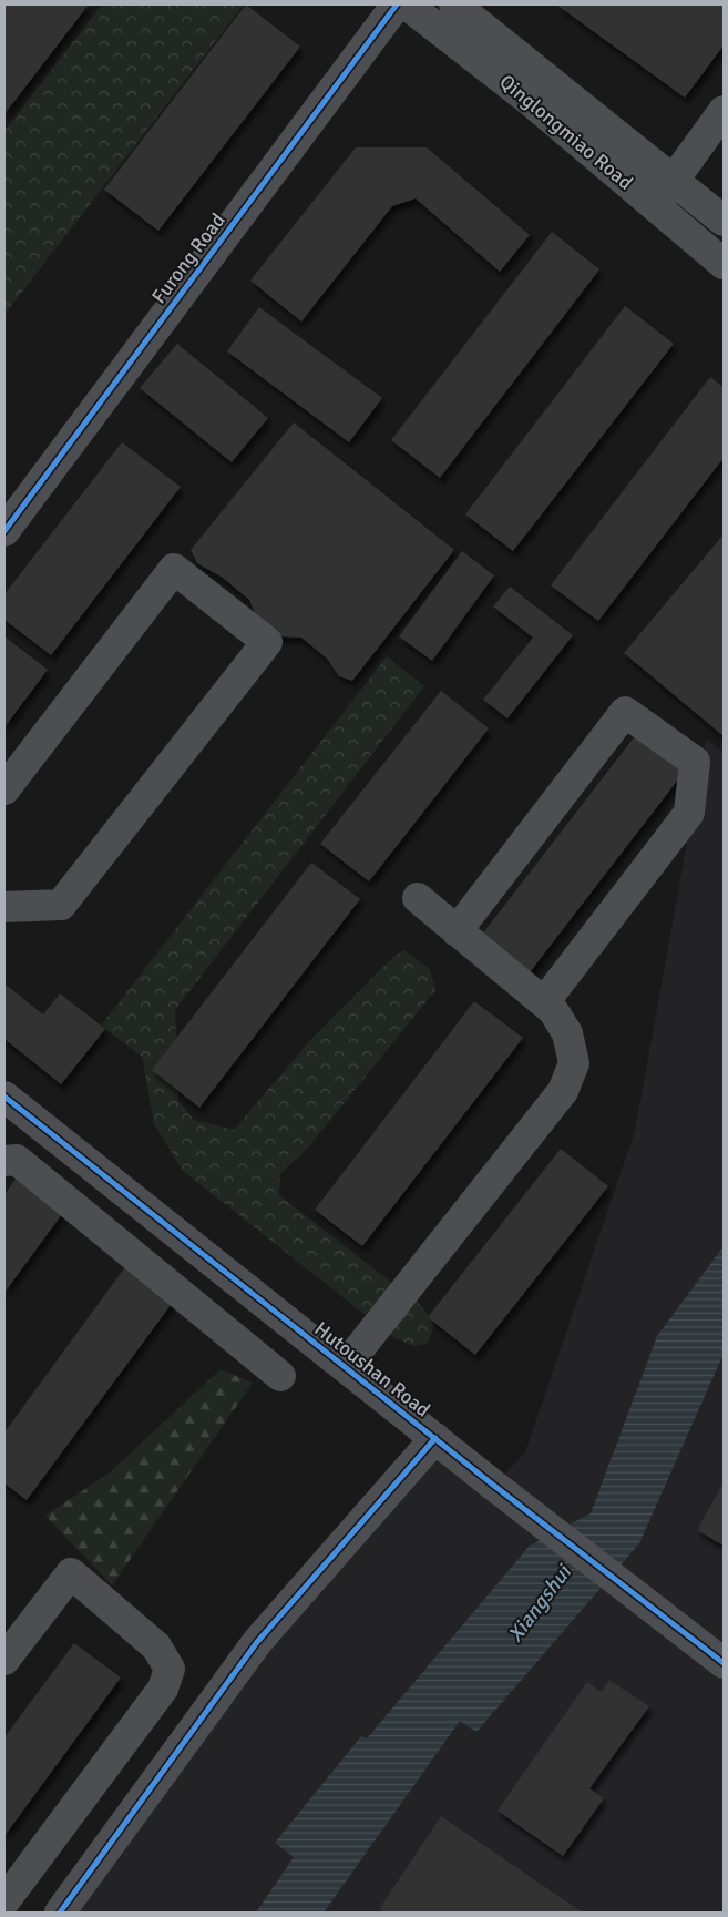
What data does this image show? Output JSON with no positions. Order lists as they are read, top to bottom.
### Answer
{
  "streets": {
    "street": ["Qinglongmiao Road", "Furong Road", "Hutoushan Road"]
  },
  "water": ["Xiangshui"]
}
